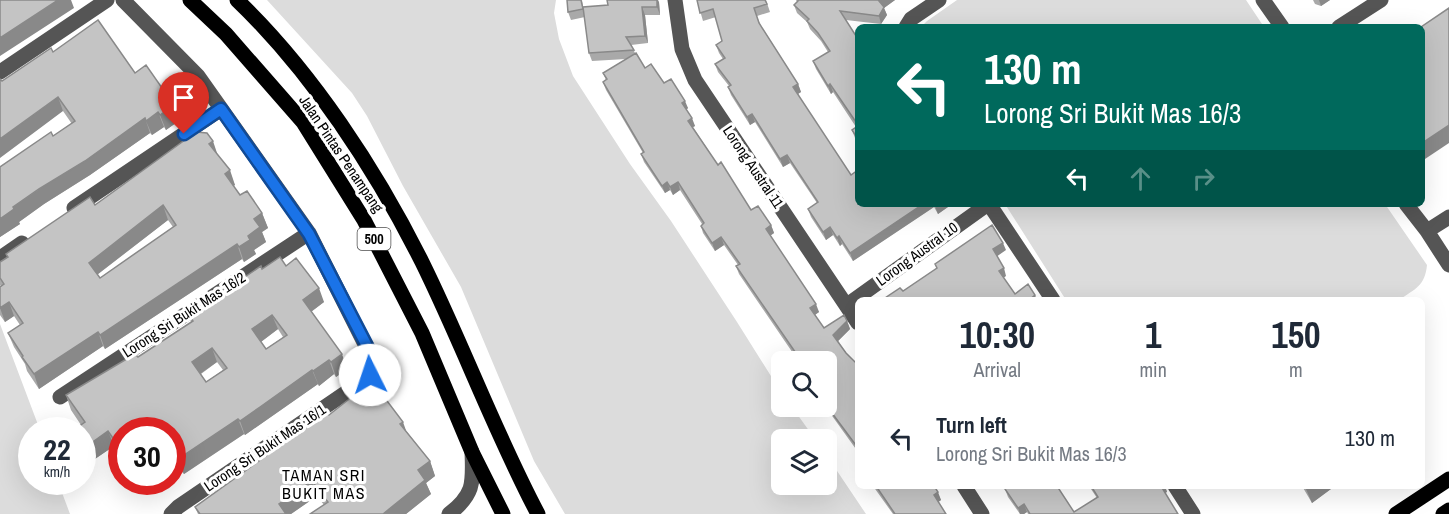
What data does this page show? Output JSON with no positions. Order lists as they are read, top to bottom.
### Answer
{
  "streets": {
    "main road": ["Jalan Pintas Penampang", "500"],
    "street": [
      "Lorong Austral 11",
      "Lorong Austral 10",
      "Lorong Sri Bukit Mas 16/2",
      "Lorong Sri Bukit Mas 16/1"
    ]
  },
  "crossings": [
    ["Lorong Austral 11", "Lorong Austral 10"],
    ["Lorong Sri Bukit Mas 16/2", "Lorong Sri Bukit Mas 16/1"]
  ],
  "districts": ["TAMAN SRI BUKIT MAS"],
  "page": {
    "turn": ["130 m", "Lorong Sri Bukit Mas 16/3"],
    "eta": [
      "10:30",
      "Arrival",
      "1",
      "min",
      "150",
      "m"
    ],
    "list": [
      {
        "name": "Turn left",
        "note": "Lorong Sri Bukit Mas 16/3",
        "value": "130 m"
      }
    ],
    "speed": "22 km/h",
    "limit": "30"
  }
}
